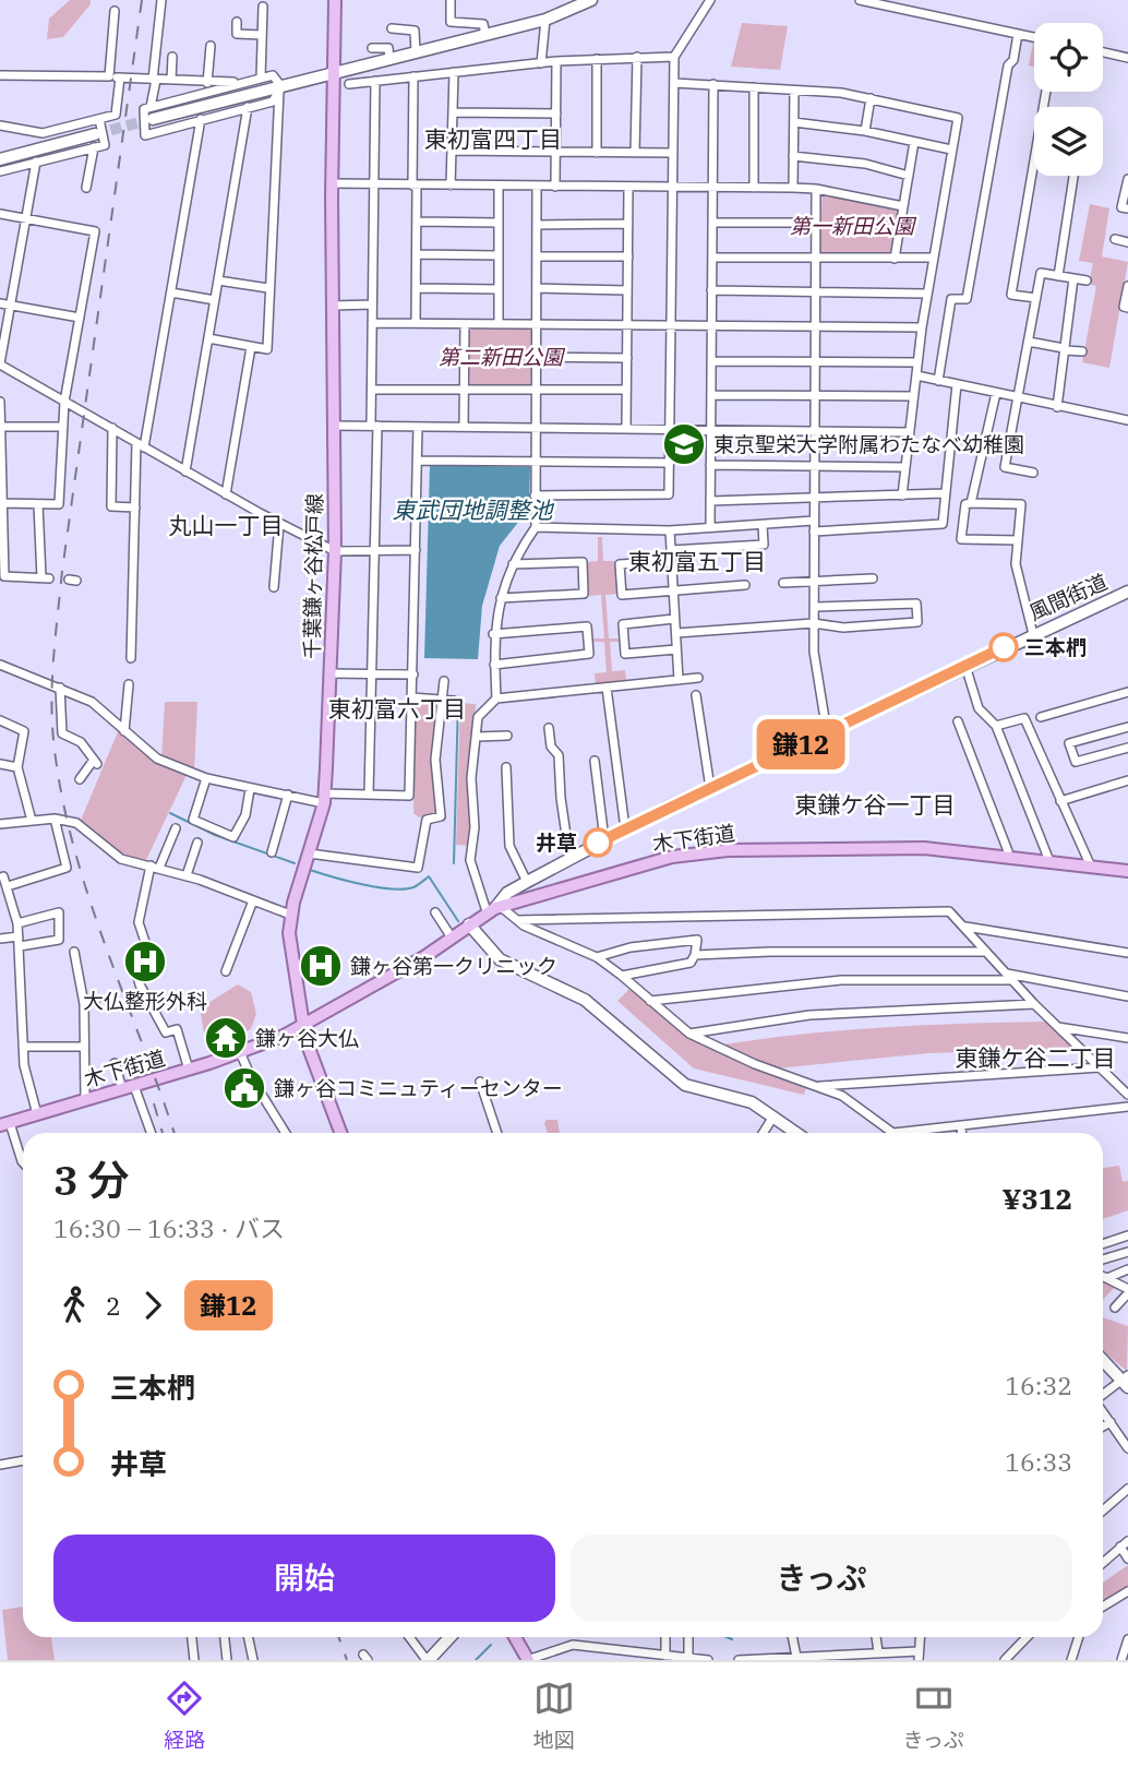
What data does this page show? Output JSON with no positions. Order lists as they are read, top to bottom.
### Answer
{
  "streets": {
    "main road": ["千葉鎌ヶ谷松戸線", "木下街道"],
    "street": ["風間街道"]
  },
  "crossings": [
    ["千葉鎌ヶ谷松戸線", "木下街道"],
    ["風間街道", "木下街道"]
  ],
  "districts": [
    "東初富四丁目",
    "丸山一丁目",
    "東初富五丁目",
    "東初富六丁目",
    "東鎌ケ谷一丁目",
    "東鎌ケ谷二丁目"
  ],
  "water": ["東武団地調整池"],
  "parks": ["第一新田公園", "第二新田公園"],
  "places": {
    "school or university": ["東京聖栄大学附属わたなべ幼稚園"],
    "other": ["三本椚", "井草"],
    "hospital": ["大仏整形外科", "鎌ヶ谷第一クリニック"],
    "temple": ["鎌ヶ谷大仏"],
    "public building": ["鎌ヶ谷コミニュティーセンター"]
  },
  "lines": ["bus line 鎌12"],
  "page": {
    "on_map": "鎌12",
    "heading": ["3 分", "16:30 – 16:33 · バス", "¥312"],
    "legs": ["2", "鎌12"],
    "list": [
      {
        "name": "三本椚",
        "value": "16:32"
      },
      {
        "name": "井草",
        "value": "16:33"
      }
    ],
    "buttons": ["開始", "きっぷ"],
    "tabs": ["経路", "地図", "きっぷ"]
  }
}
